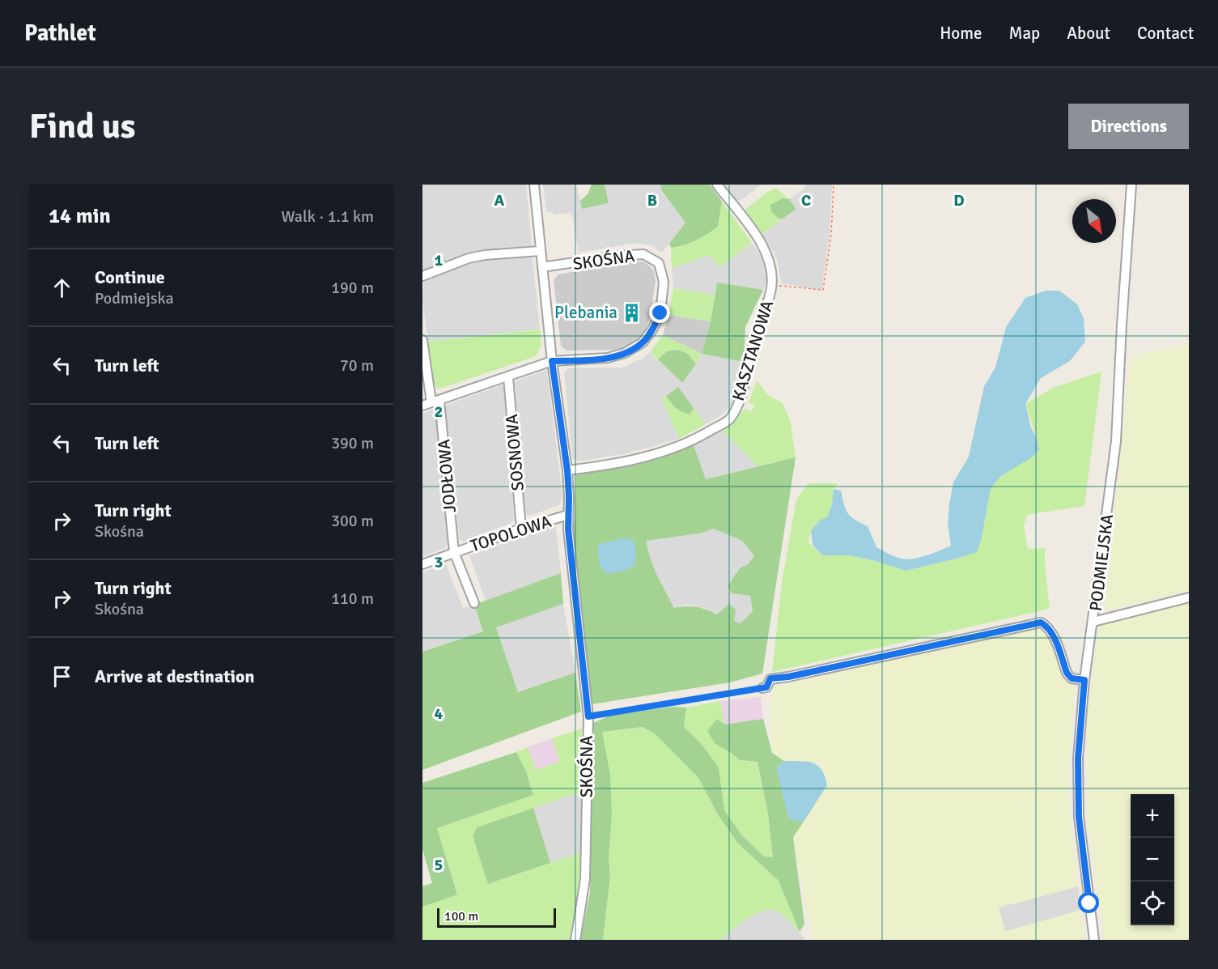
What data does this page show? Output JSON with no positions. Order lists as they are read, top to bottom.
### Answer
{
  "streets": {
    "street": [
      "SKOŚNA",
      "KASZTANOWA",
      "SOSNOWA",
      "JODŁOWA",
      "TOPOLOWA",
      "PODMIEJSKA"
    ]
  },
  "crossings": [
    ["SKOŚNA", "KASZTANOWA"],
    ["SKOŚNA", "TOPOLOWA"],
    ["SOSNOWA", "TOPOLOWA"],
    ["JODŁOWA", "TOPOLOWA"]
  ],
  "places": {
    "building": ["Plebania"]
  },
  "scale_bar": "100 m",
  "north": "bottom right",
  "page": {
    "header": "Pathlet",
    "nav": [
      "Home",
      "Map",
      "About",
      "Contact"
    ],
    "buttons": "Directions",
    "title": "Find us",
    "heading": ["14 min", "Walk · 1.1 km"],
    "list": [
      ["Continue", "Podmiejska", "190 m"],
      ["Turn left", "70 m"],
      ["Turn left", "390 m"],
      ["Turn right", "Skośna", "300 m"],
      ["Turn right", "Skośna", "110 m"],
      "Arrive at destination"
    ],
    "map_buttons": ["+", "−"],
    "scale": "100 m"
  },
  "grid": {
    "columns": [
      "A",
      "B",
      "C",
      "D"
    ],
    "rows": [
      "1",
      "2",
      "3",
      "4",
      "5"
    ]
  }
}
